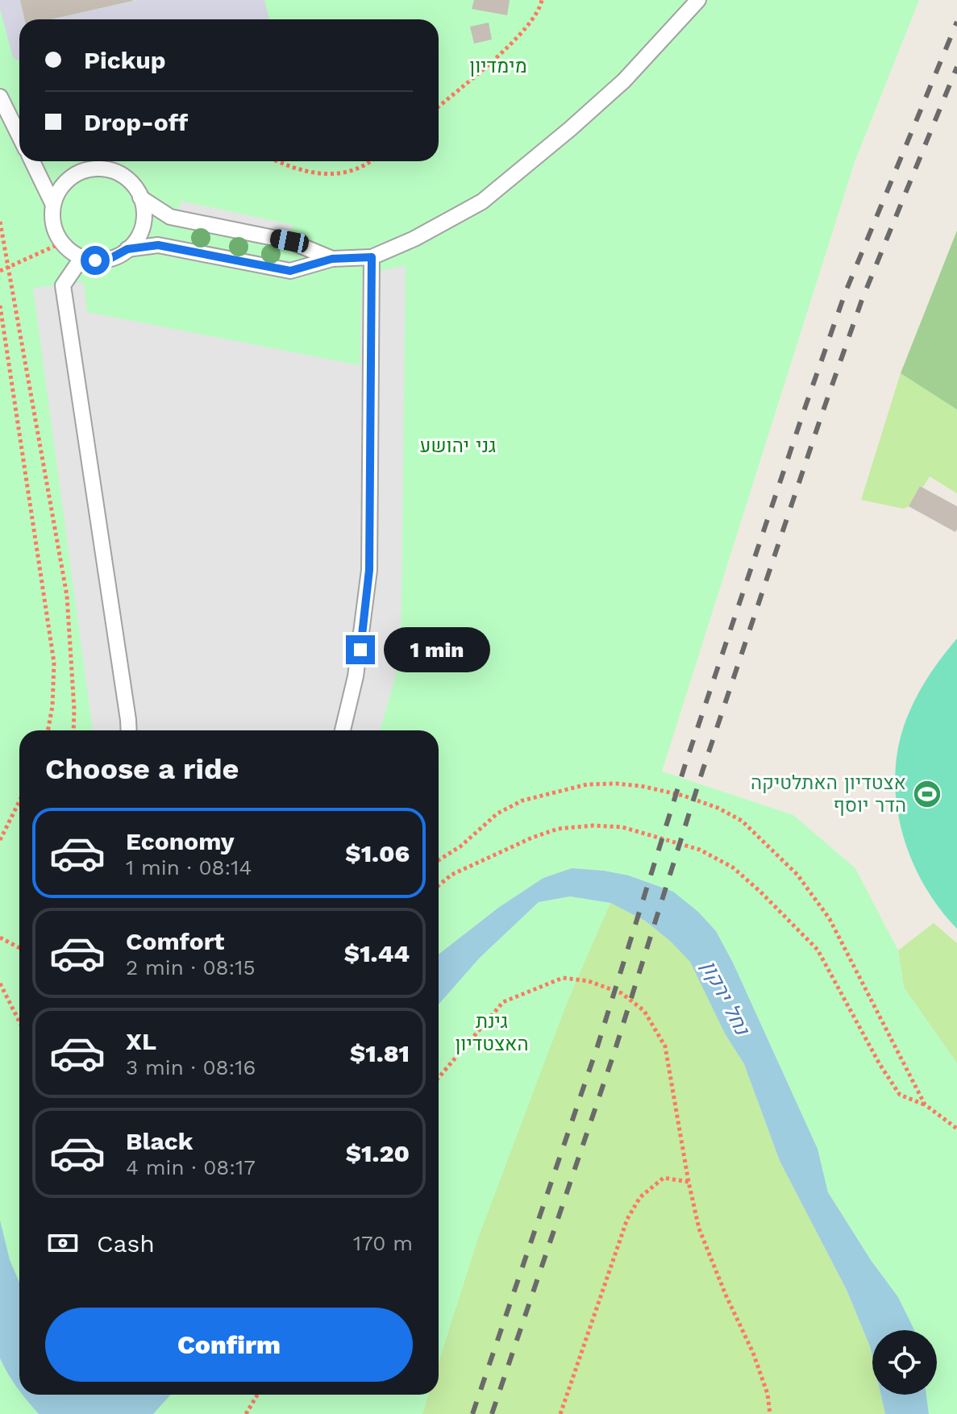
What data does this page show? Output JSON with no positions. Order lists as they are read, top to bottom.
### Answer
{
  "water": ["נחל ירקון"],
  "parks": ["מימדיון", "גני יהושע", "גינת האצטדיון"],
  "places": {
    "sports": ["אצטדיון האתלטיקה הדר יוסף"]
  },
  "page": {
    "banner": ["Pickup", "Drop-off"],
    "bubble": "1 min",
    "heading": "Choose a ride",
    "list": [
      {
        "name": "Economy",
        "note": "1 min · 08:14",
        "value": "$1.06"
      },
      {
        "name": "Comfort",
        "note": "2 min · 08:15",
        "value": "$1.44"
      },
      {
        "name": "XL",
        "note": "3 min · 08:16",
        "value": "$1.81"
      },
      {
        "name": "Black",
        "note": "4 min · 08:17",
        "value": "$1.20"
      }
    ],
    "pay": ["Cash", "170 m"],
    "buttons": "Confirm"
  }
}
